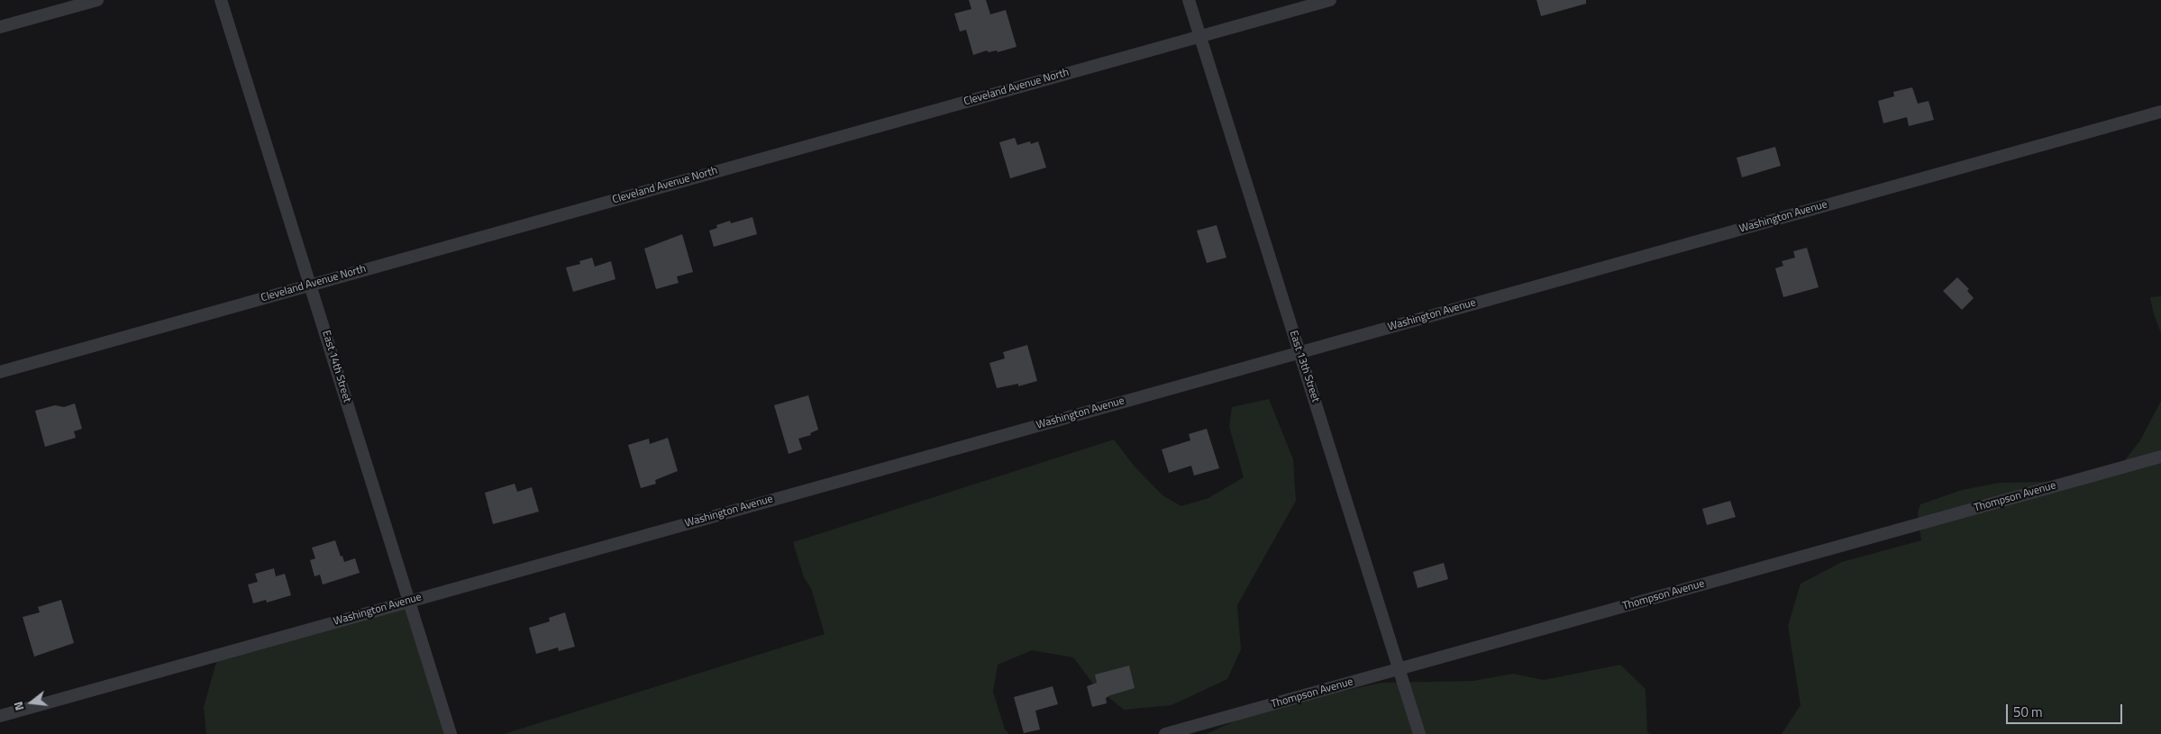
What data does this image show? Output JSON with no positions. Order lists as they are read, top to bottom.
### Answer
{
  "streets": {
    "street": [
      "Cleveland Avenue North",
      "Washington Avenue",
      "East 14th Street",
      "East 13th Street",
      "Thompson Avenue"
    ]
  },
  "crossings": [
    ["Cleveland Avenue North", "East 14th Street"],
    ["Cleveland Avenue North", "East 13th Street"],
    ["Washington Avenue", "East 14th Street"],
    ["Washington Avenue", "East 13th Street"],
    ["East 13th Street", "Thompson Avenue"]
  ],
  "scale_bar": "50 m",
  "north": "left"
}
